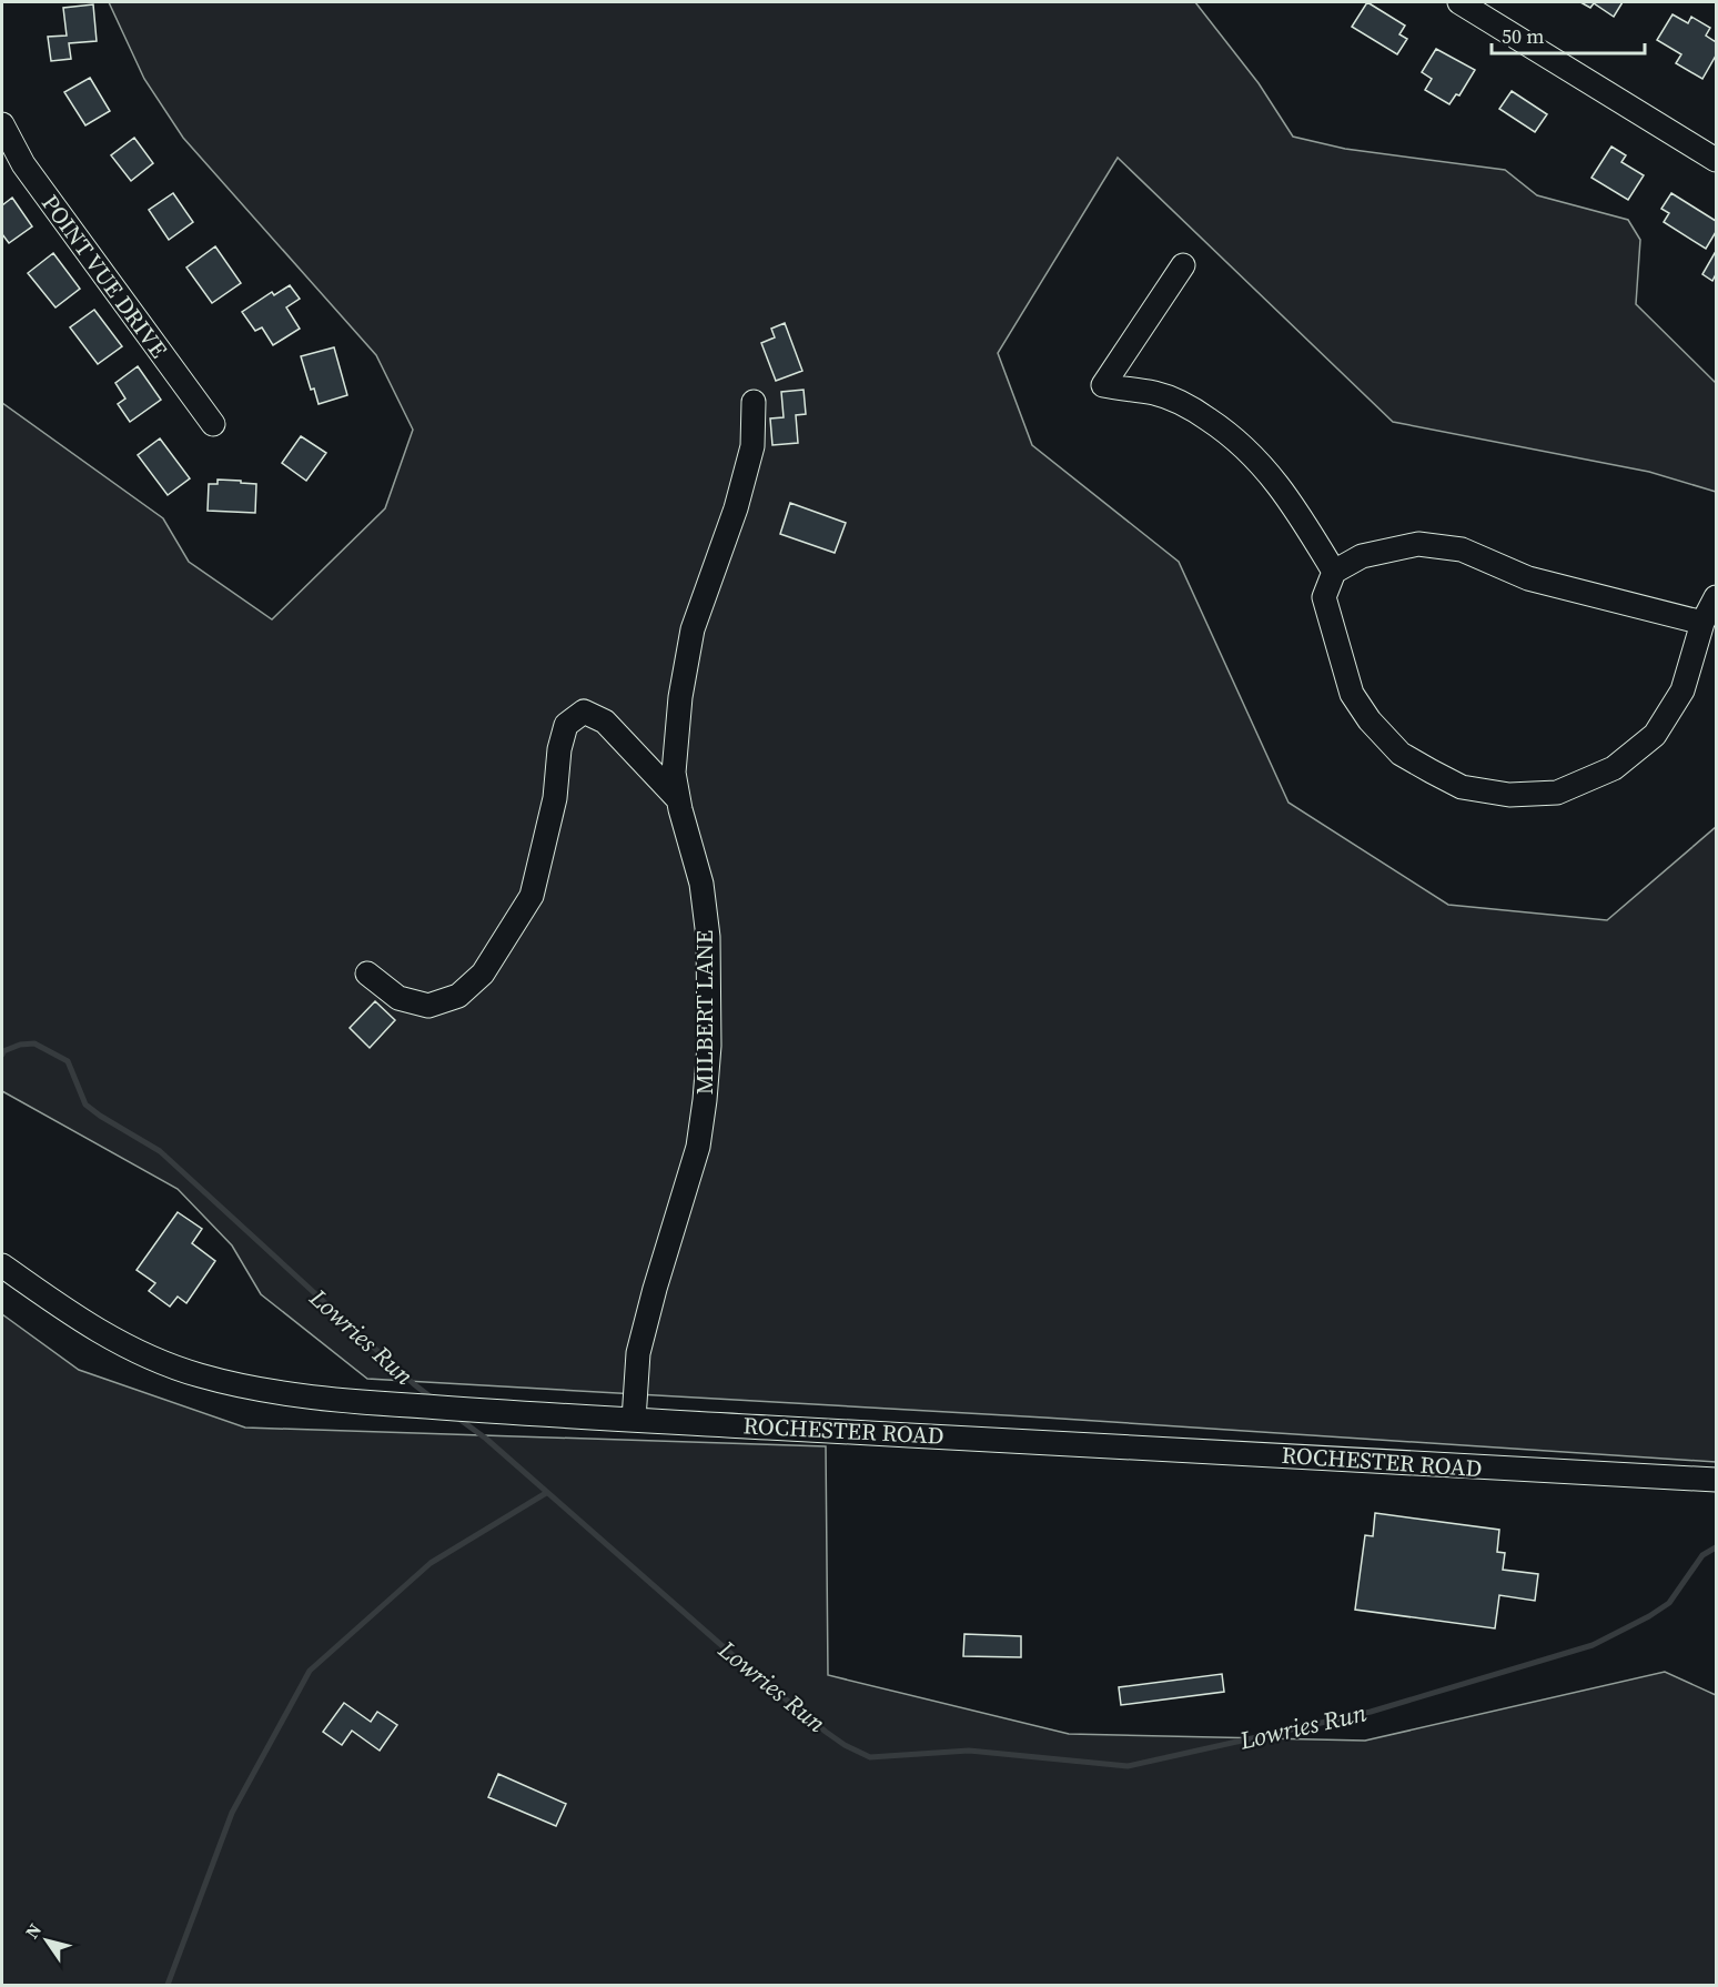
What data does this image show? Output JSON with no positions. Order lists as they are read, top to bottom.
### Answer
{
  "streets": {
    "street": ["POINT VUE DRIVE", "MILBERT LANE", "ROCHESTER ROAD"]
  },
  "crossings": [
    ["MILBERT LANE", "ROCHESTER ROAD"]
  ],
  "water": ["Lowries Run"],
  "scale_bar": "50 m",
  "north": "top left"
}
